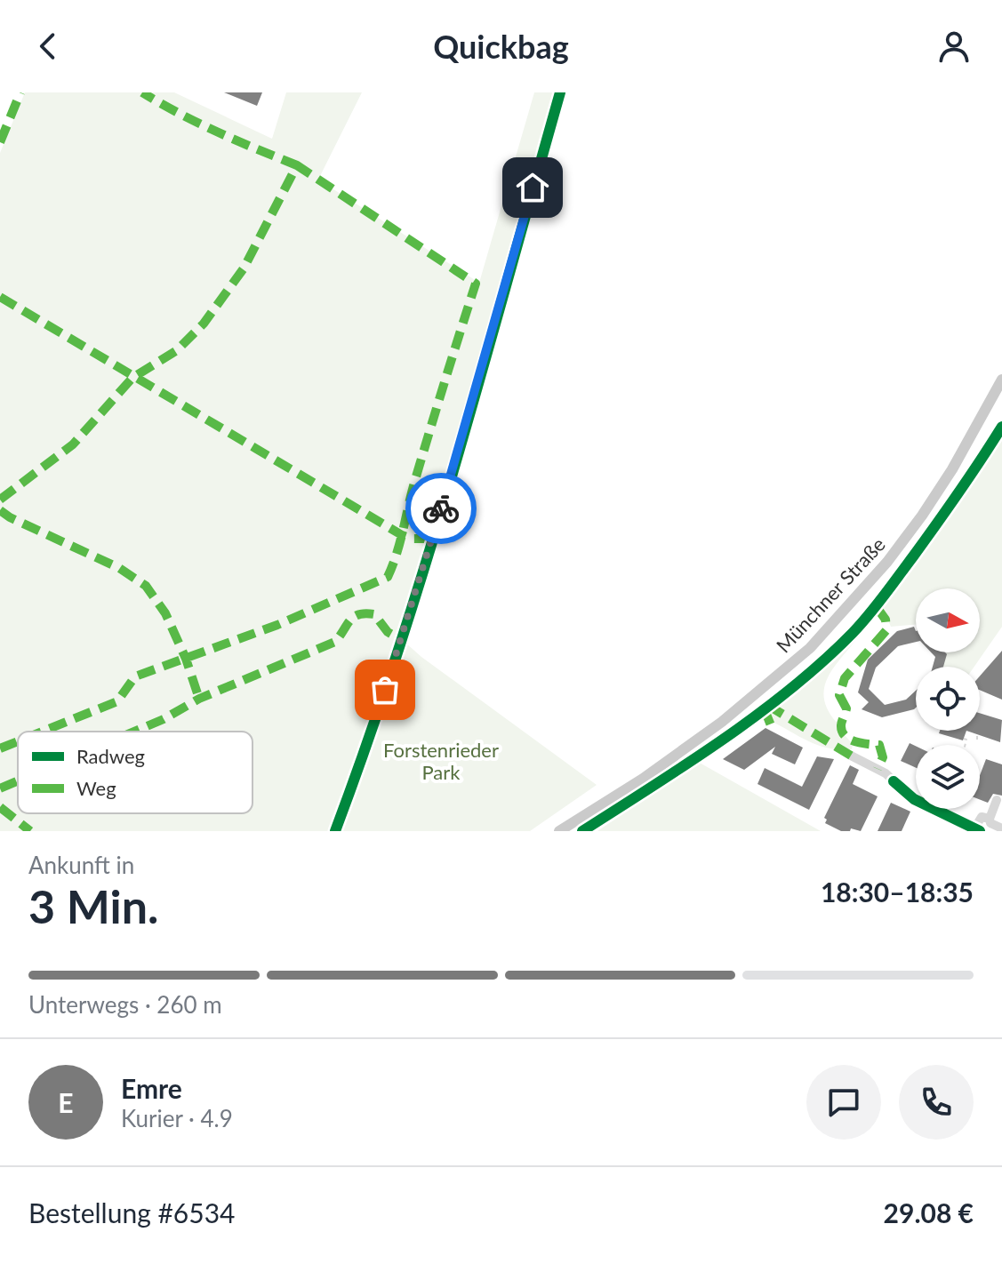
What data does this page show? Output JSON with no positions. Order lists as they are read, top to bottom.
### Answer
{
  "streets": {
    "main road": ["Münchner Straße"]
  },
  "parks": ["Forstenrieder Park"],
  "legend": ["Radweg", "Weg"],
  "north": "right",
  "page": {
    "header": "Quickbag",
    "heading": ["3 Min.", "Ankunft in", "18:30–18:35"],
    "panel": [
      "Emre",
      "Kurier · 4.9",
      "Bestellung #6534",
      "29.08 €"
    ],
    "bar": "Unterwegs · 260 m",
    "round": "E"
  }
}
